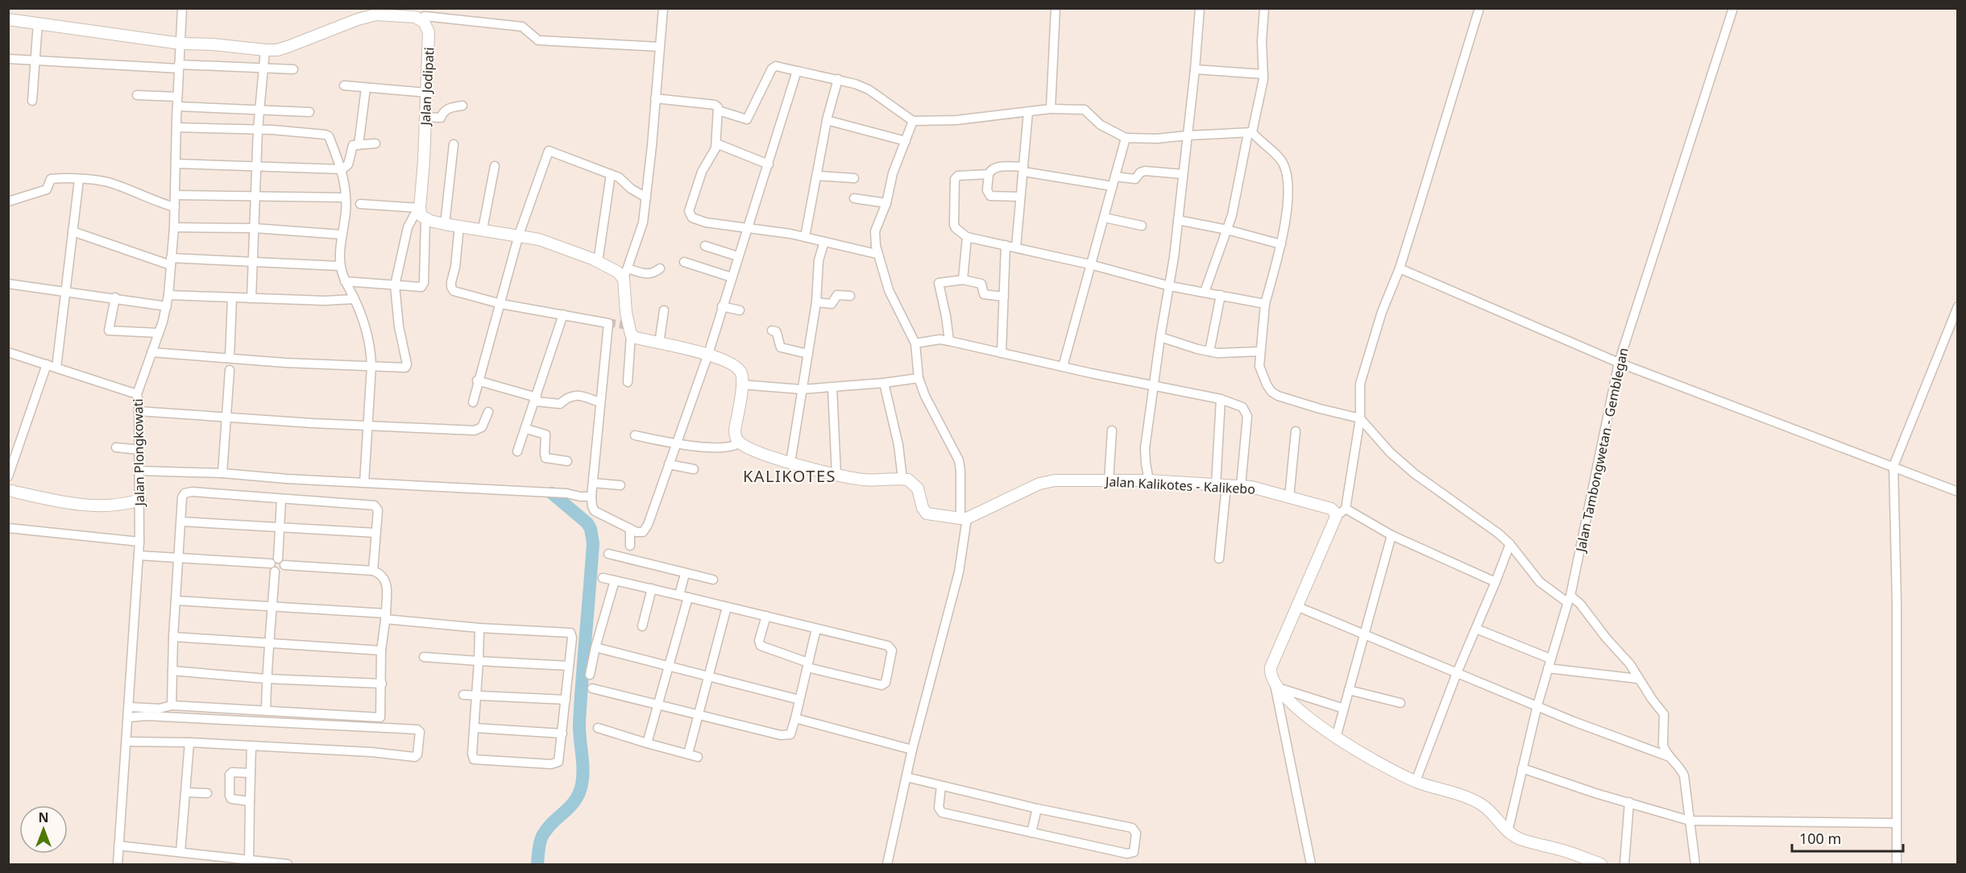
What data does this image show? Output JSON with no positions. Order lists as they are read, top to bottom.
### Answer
{
  "streets": {
    "street": [
      "Jalan Jodipati",
      "Jalan Tambongwetan - Gemblegan",
      "Jalan Plongkowati",
      "Jalan Kalikotes - Kalikebo"
    ]
  },
  "districts": ["KALIKOTES"],
  "scale_bar": "100 m",
  "north": "top"
}
